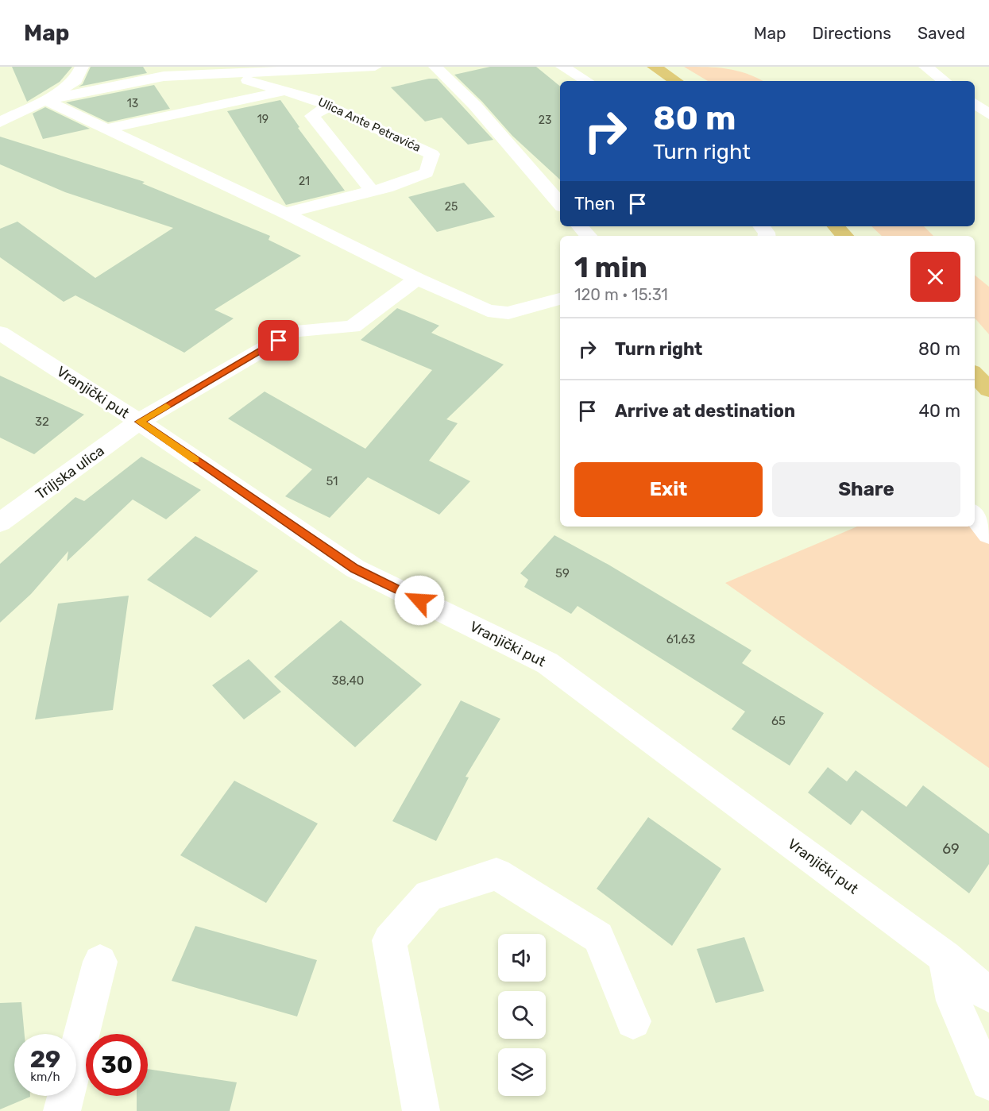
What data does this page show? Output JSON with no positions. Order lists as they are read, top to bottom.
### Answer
{
  "streets": {
    "street": ["Ulica Ante Petravića", "Vranjički put", "Triljska ulica"]
  },
  "crossings": [
    ["Vranjički put", "Triljska ulica"]
  ],
  "house_numbers": [
    "13",
    "19",
    "23",
    "21",
    "25",
    "32",
    "51",
    "59",
    "61,63",
    "38,40",
    "65",
    "69"
  ],
  "page": {
    "header": "Map",
    "nav": ["Map", "Directions", "Saved"],
    "turn": ["80 m", "Turn right"],
    "then": "Then",
    "heading": ["1 min", "120 m · 15:31"],
    "list": [
      {
        "name": "Turn right",
        "value": "80 m"
      },
      {
        "name": "Arrive at destination",
        "value": "40 m"
      }
    ],
    "buttons": ["Exit", "Share"],
    "speed": "29 km/h",
    "limit": "30"
  }
}
